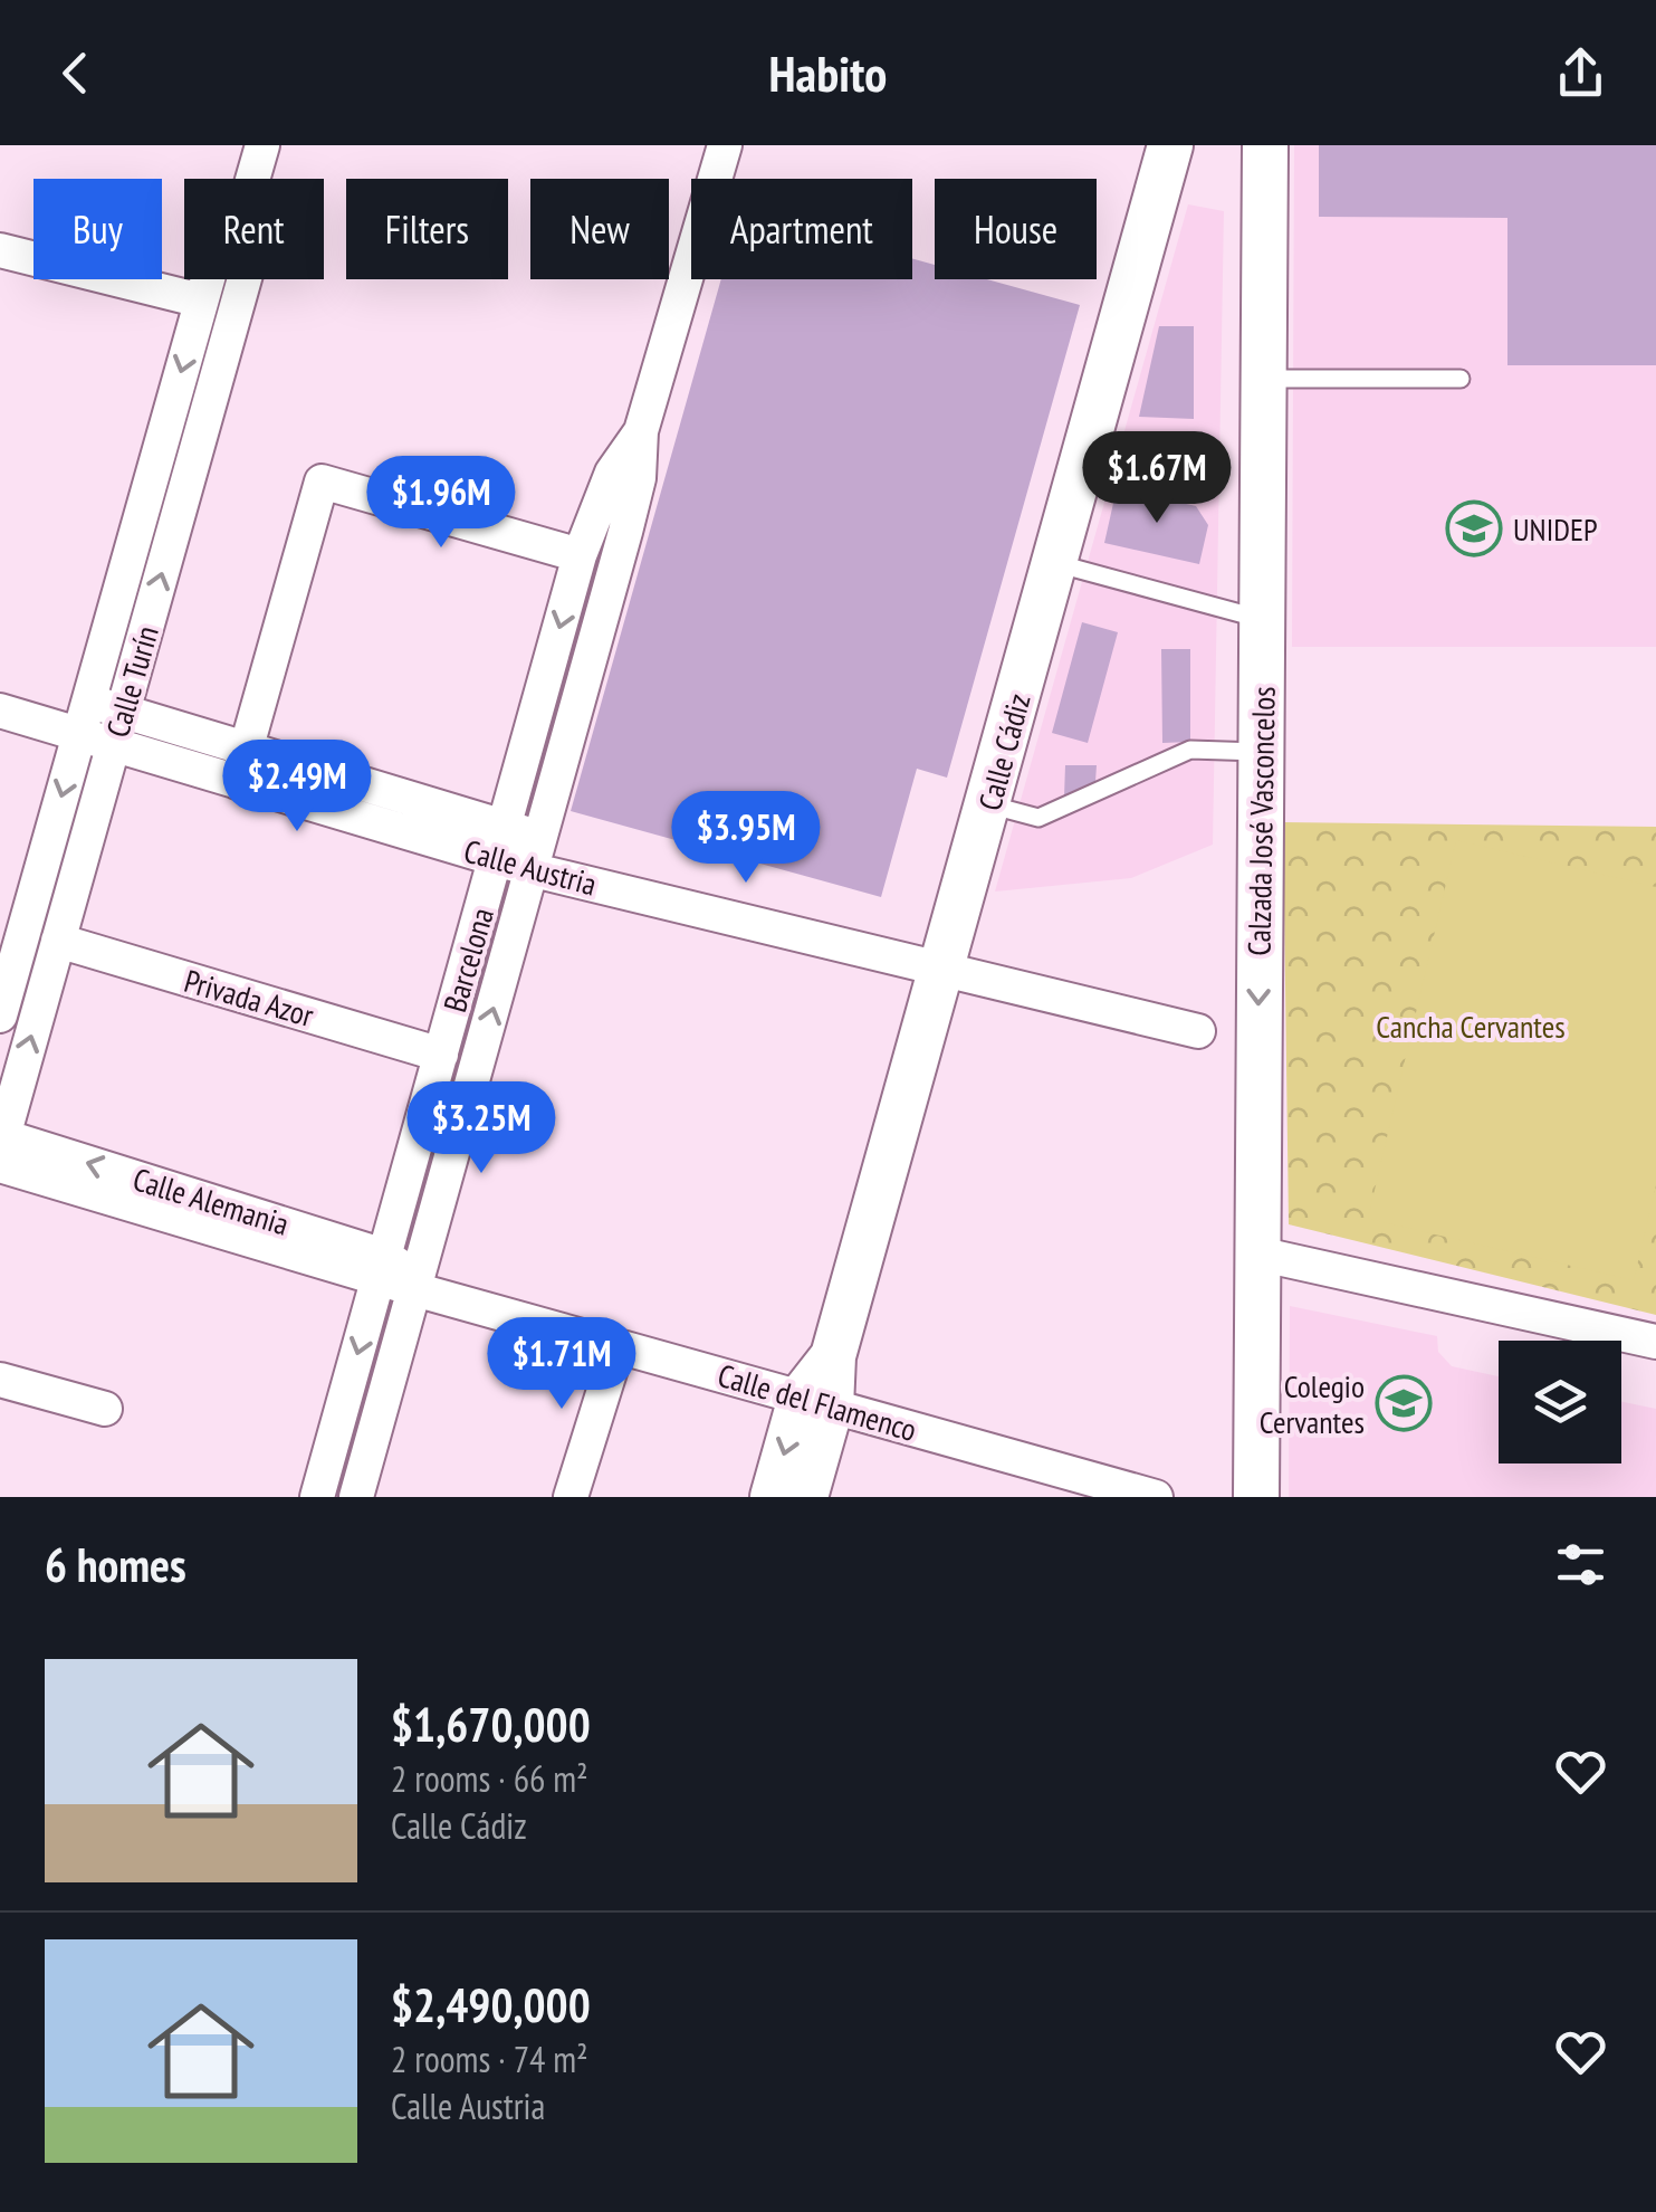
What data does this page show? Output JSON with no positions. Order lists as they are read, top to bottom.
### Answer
{
  "streets": {
    "street": [
      "Calle Turín",
      "Calle Cádiz",
      "Calzada José Vasconcelos",
      "Calle Austria",
      "Barcelona",
      "Privada Azor",
      "Calle Alemania",
      "Calle del Flamenco"
    ]
  },
  "crossings": [
    ["Calle Turín", "Calle Austria"],
    ["Calle Turín", "Privada Azor"],
    ["Calle Turín", "Calle Alemania"],
    ["Calle Cádiz", "Calle Austria"],
    ["Calle Cádiz", "Calle del Flamenco"],
    ["Calle Austria", "Barcelona"],
    ["Barcelona", "Privada Azor"],
    ["Barcelona", "Calle Alemania"],
    ["Barcelona", "Calle del Flamenco"],
    ["Calle Alemania", "Calle del Flamenco"]
  ],
  "one_way": ["Calzada José Vasconcelos"],
  "parks": ["Cancha Cervantes"],
  "places": {
    "school or university": ["UNIDEP", "Colegio Cervantes"]
  },
  "page": {
    "header": "Habito",
    "chip": [
      "Buy",
      "Rent",
      "Filters",
      "New",
      "Apartment",
      "House"
    ],
    "price": [
      "$1.67M",
      "$1.96M",
      "$2.49M",
      "$3.95M",
      "$3.25M",
      "$1.71M"
    ],
    "heading": "6 homes",
    "list": [
      {
        "name": "$1,670,000",
        "note": "2 rooms · 66 m² · Calle Cádiz"
      },
      {
        "name": "$2,490,000",
        "note": "2 rooms · 74 m² · Calle Austria"
      }
    ]
  }
}
